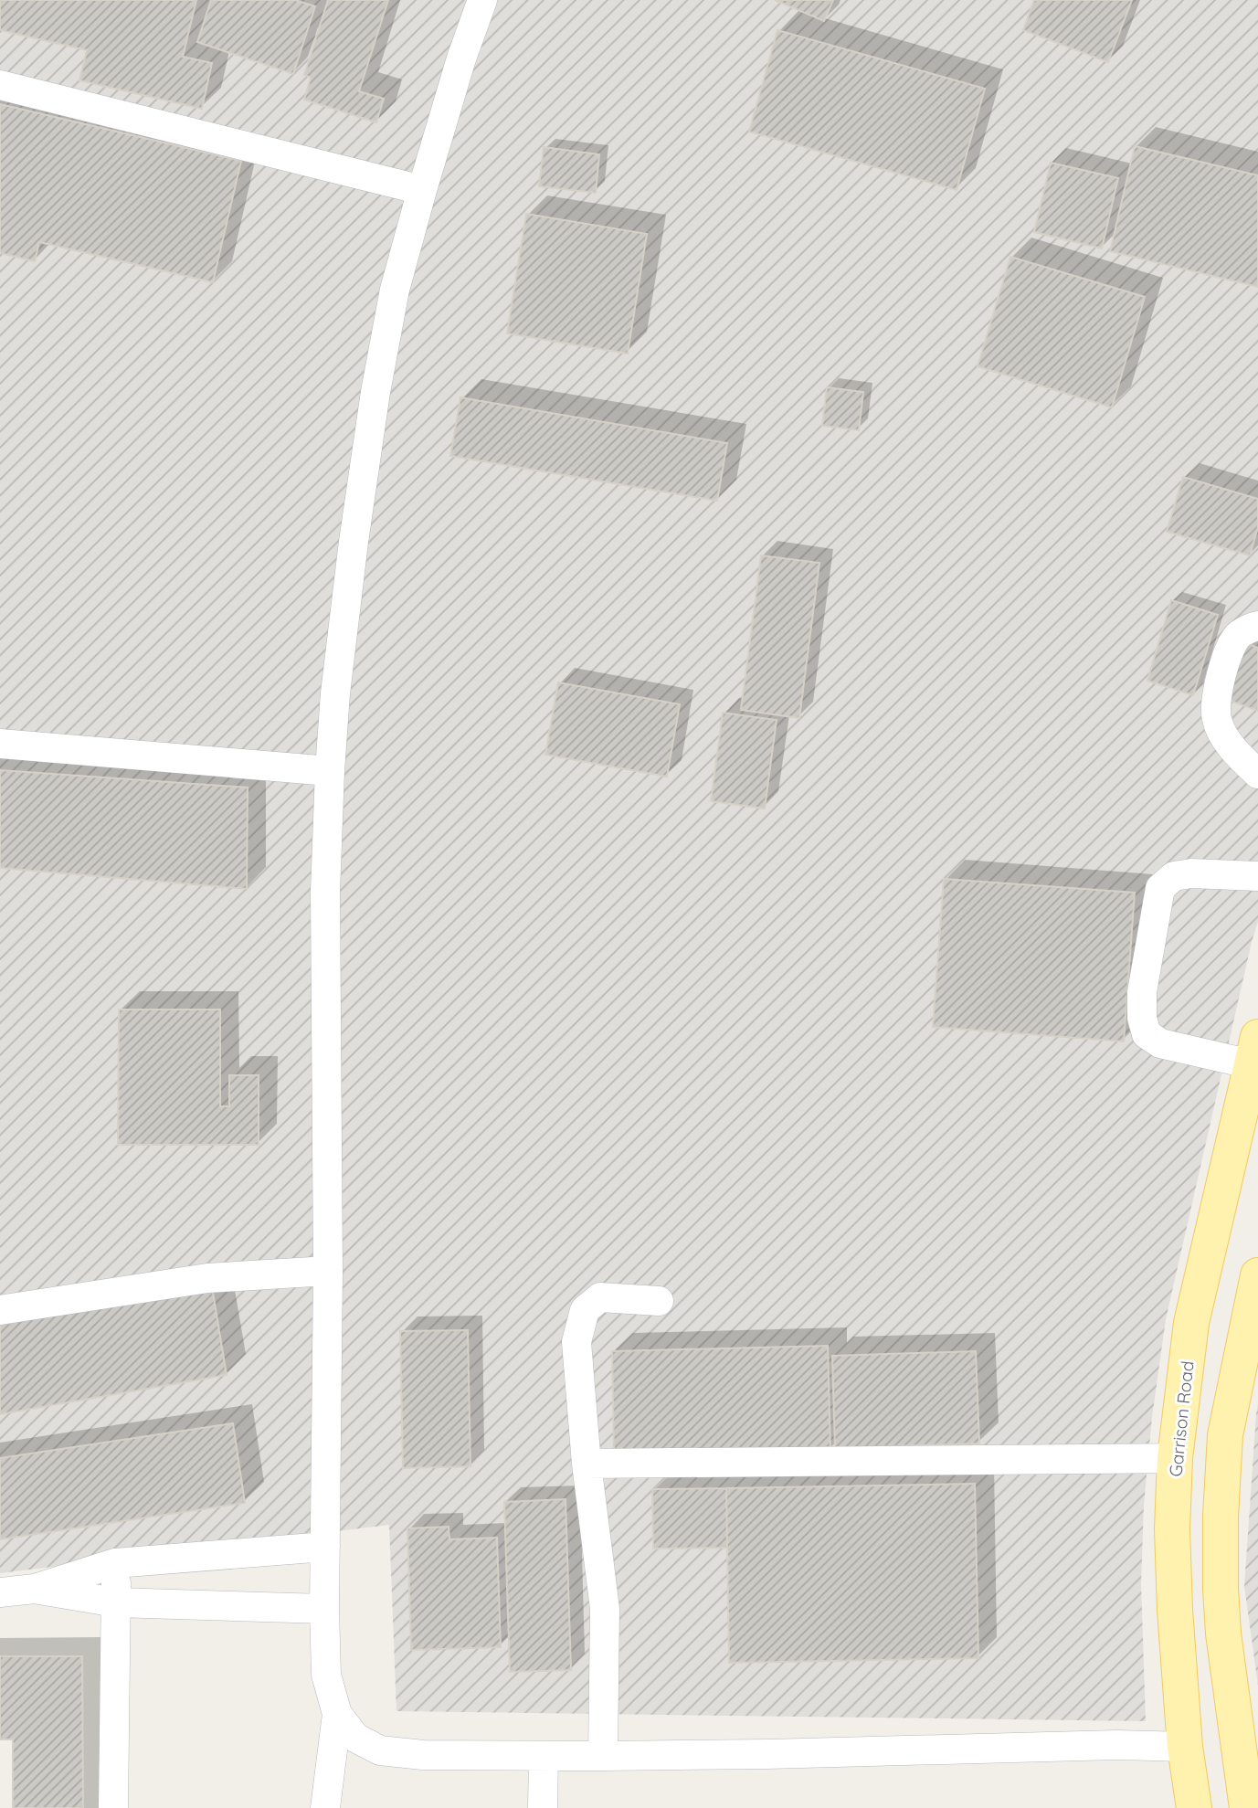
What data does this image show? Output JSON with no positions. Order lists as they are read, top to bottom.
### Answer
{
  "streets": {
    "main road": ["Garrison Road"]
  }
}
